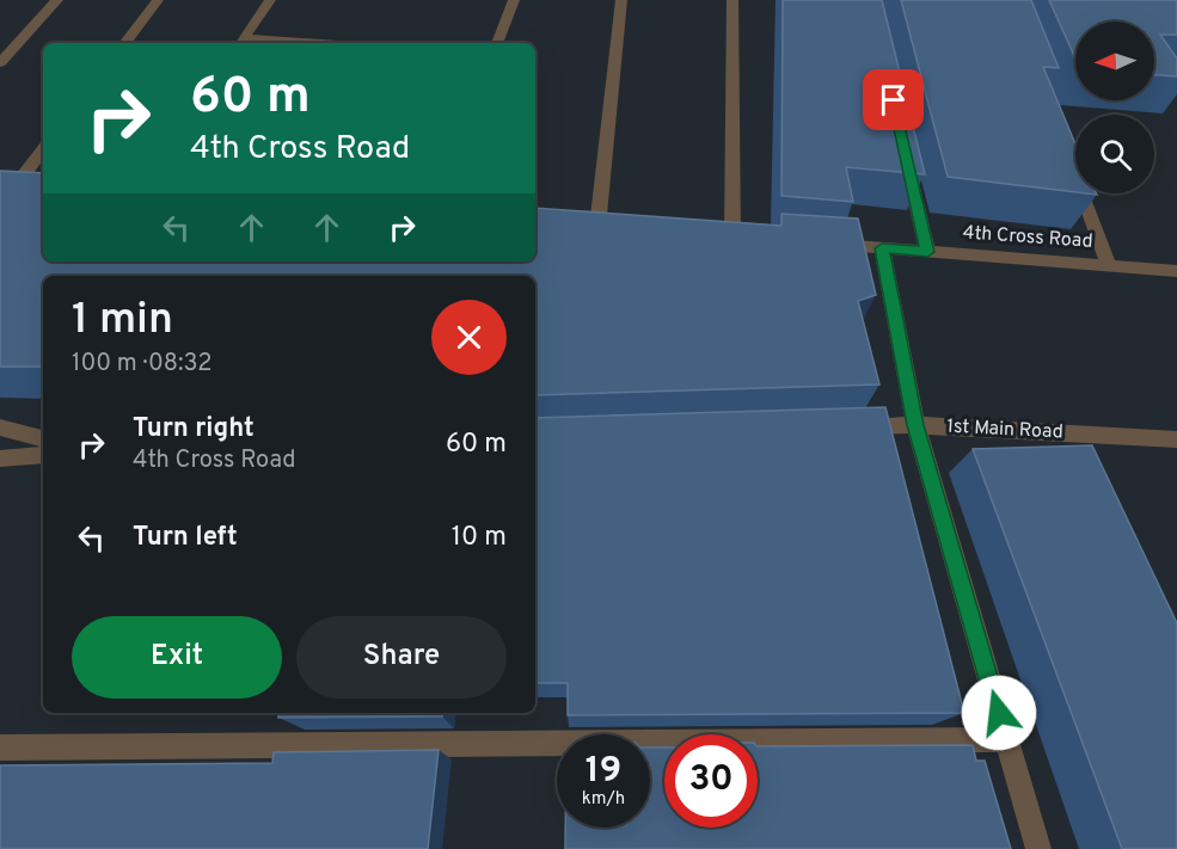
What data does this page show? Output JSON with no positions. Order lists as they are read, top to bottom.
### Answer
{
  "streets": {
    "street": ["4th Cross Road", "1st Main Road"]
  },
  "north": "left",
  "page": {
    "turn": ["60 m", "4th Cross Road"],
    "heading": ["1 min", "100 m · 08:32"],
    "list": [
      {
        "name": "Turn right",
        "note": "4th Cross Road",
        "value": "60 m"
      },
      {
        "name": "Turn left",
        "value": "10 m"
      }
    ],
    "buttons": ["Exit", "Share"],
    "speed": "19 km/h",
    "limit": "30"
  }
}
